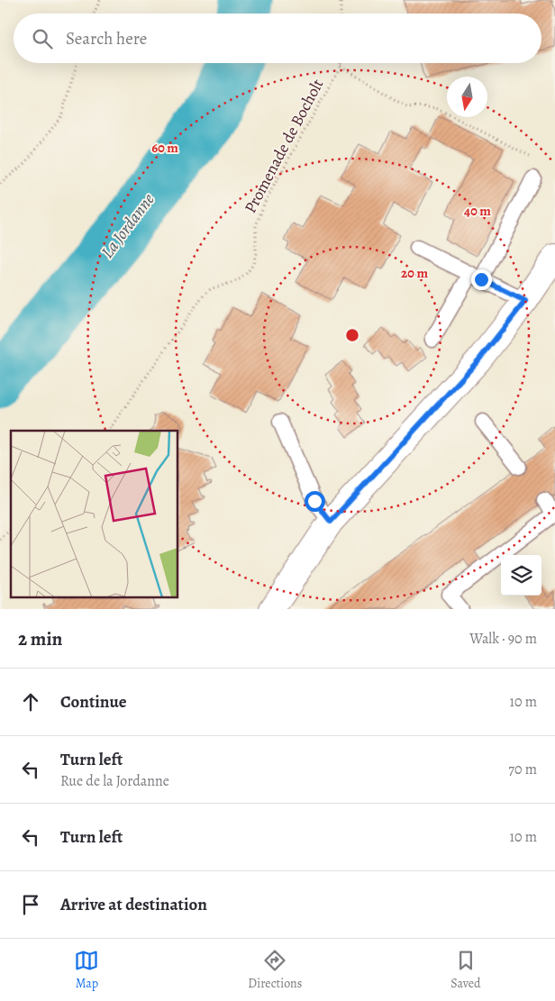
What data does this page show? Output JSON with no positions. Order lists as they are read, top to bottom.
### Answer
{
  "streets": {
    "path": ["Promenade de Bocholt"]
  },
  "water": ["La Jordanne"],
  "north": "bottom",
  "page": {
    "search": "Search here",
    "heading": ["2 min", "Walk · 90 m"],
    "list": [
      ["Continue", "10 m"],
      ["Turn left", "Rue de la Jordanne", "70 m"],
      ["Turn left", "10 m"],
      "Arrive at destination"
    ],
    "nav": ["Map", "Directions", "Saved"]
  },
  "rings": ["60 m", "40 m", "20 m"]
}
